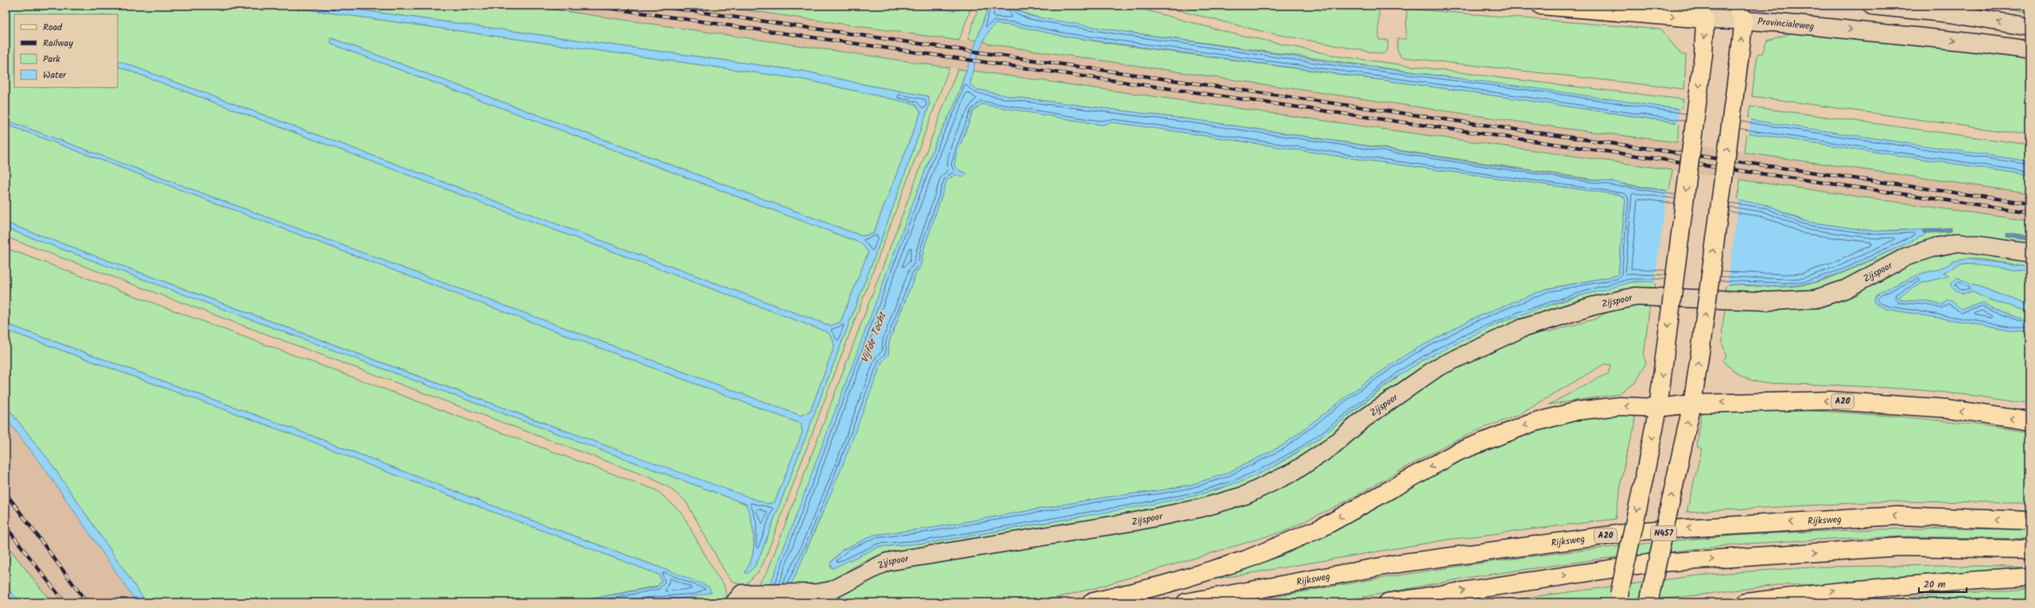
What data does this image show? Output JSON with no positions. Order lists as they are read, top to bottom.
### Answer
{
  "streets": {
    "main road": [
      "Provincialeweg",
      "A20",
      "Rijksweg",
      "N457"
    ],
    "street": ["Zijspoor"]
  },
  "crossings": [
    ["Provincialeweg", "N457"],
    ["A20", "N457"]
  ],
  "one_way": ["Provincialeweg"],
  "water": ["Vijfde Tocht"],
  "legend": [
    "Road",
    "Railway",
    "Park",
    "Water"
  ],
  "scale_bar": "20 m"
}
